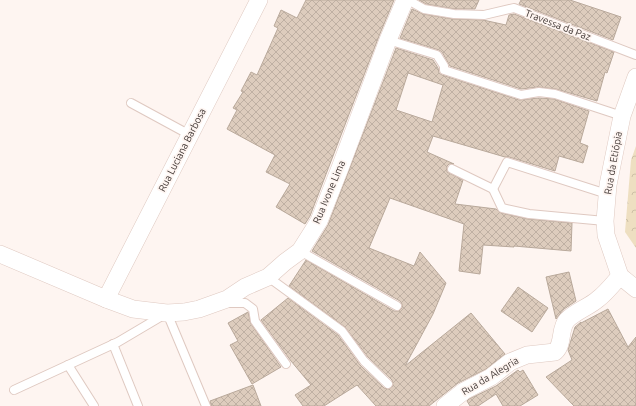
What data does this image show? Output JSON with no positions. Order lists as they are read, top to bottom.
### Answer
{
  "streets": {
    "street": [
      "Rua Luciana Barbosa",
      "Rua da Etiópia",
      "Rua Ivone Lima",
      "Rua da Alegria"
    ],
    "lane": ["Travessa da Paz"]
  },
  "crossings": [
    ["Rua Luciana Barbosa", "Rua Ivone Lima"],
    ["Rua da Etiópia", "Rua da Alegria"]
  ]
}
